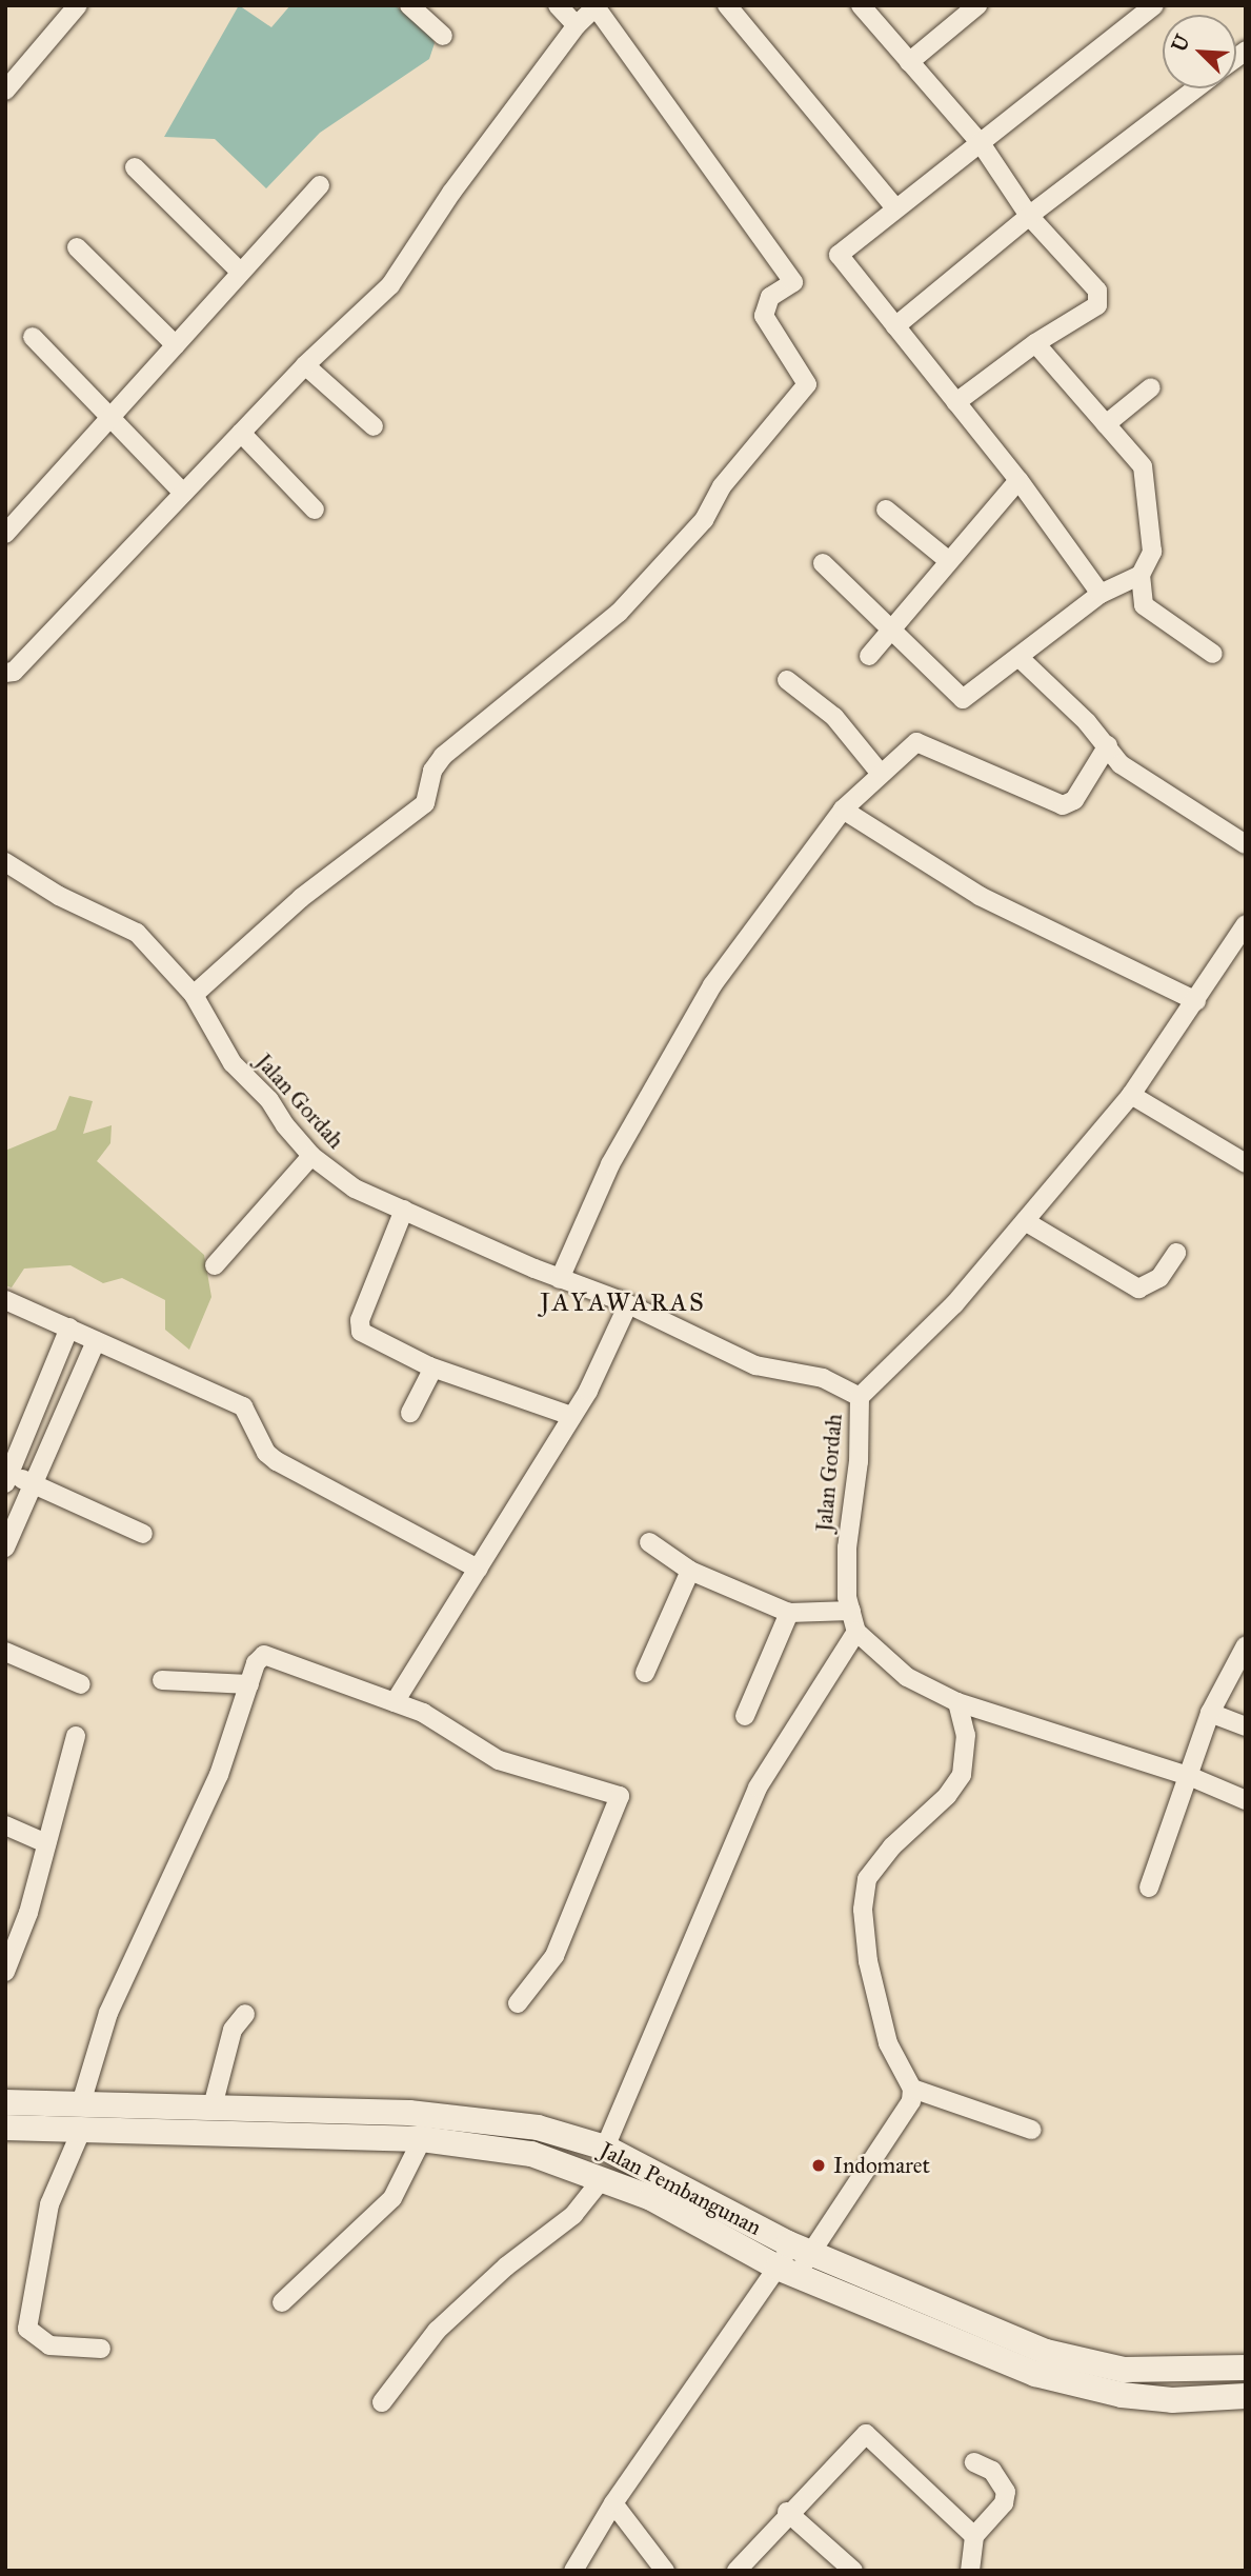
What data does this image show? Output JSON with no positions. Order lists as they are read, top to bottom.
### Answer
{
  "streets": {
    "main road": ["Jalan Pembangunan"],
    "street": ["Jalan Gordah"]
  },
  "districts": ["JAYAWARAS"],
  "places": ["Indomaret"],
  "north": "top left"
}
